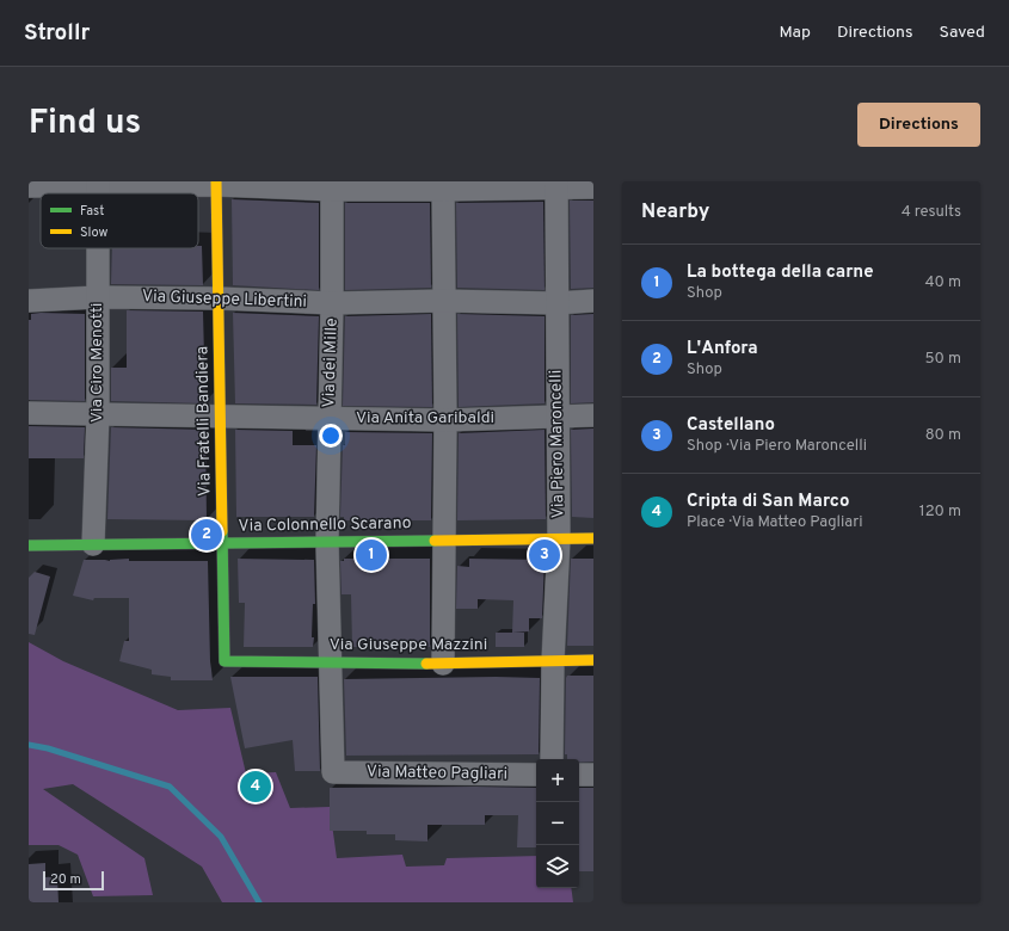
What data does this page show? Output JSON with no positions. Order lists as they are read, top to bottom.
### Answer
{
  "streets": {
    "street": [
      "Via Giuseppe Libertini",
      "Via Ciro Menotti",
      "Via dei Mille",
      "Via Anita Garibaldi",
      "Via Fratelli Bandiera",
      "Via Piero Maroncelli",
      "Via Colonnello Scarano",
      "Via Giuseppe Mazzini",
      "Via Matteo Pagliari"
    ]
  },
  "crossings": [
    ["Via Giuseppe Libertini", "Via Ciro Menotti"],
    ["Via Giuseppe Libertini", "Via dei Mille"],
    ["Via Giuseppe Libertini", "Via Fratelli Bandiera"],
    ["Via Giuseppe Libertini", "Via Piero Maroncelli"],
    ["Via Ciro Menotti", "Via Anita Garibaldi"],
    ["Via Ciro Menotti", "Via Colonnello Scarano"],
    ["Via dei Mille", "Via Anita Garibaldi"],
    ["Via dei Mille", "Via Colonnello Scarano"],
    ["Via dei Mille", "Via Giuseppe Mazzini"],
    ["Via dei Mille", "Via Matteo Pagliari"],
    ["Via Anita Garibaldi", "Via Fratelli Bandiera"],
    ["Via Anita Garibaldi", "Via Piero Maroncelli"],
    ["Via Fratelli Bandiera", "Via Colonnello Scarano"],
    ["Via Fratelli Bandiera", "Via Giuseppe Mazzini"],
    ["Via Piero Maroncelli", "Via Colonnello Scarano"],
    ["Via Piero Maroncelli", "Via Giuseppe Mazzini"]
  ],
  "legend": ["Fast", "Slow"],
  "scale_bar": "20 m",
  "page": {
    "header": "Strollr",
    "nav": ["Map", "Directions", "Saved"],
    "title": "Find us",
    "buttons": "Directions",
    "heading": ["Nearby", "4 results"],
    "list": [
      {
        "mark": "1",
        "name": "La bottega della carne",
        "note": "Shop",
        "value": "40 m"
      },
      {
        "mark": "2",
        "name": "L'Anfora",
        "note": "Shop",
        "value": "50 m"
      },
      {
        "mark": "3",
        "name": "Castellano",
        "note": "Shop · Via Piero Maroncelli",
        "value": "80 m"
      },
      {
        "mark": "4",
        "name": "Cripta di San Marco",
        "note": "Place · Via Matteo Pagliari",
        "value": "120 m"
      }
    ],
    "pins": [
      "2",
      "1",
      "3",
      "4"
    ],
    "map_buttons": ["+", "−"],
    "scale": "20 m"
  }
}
